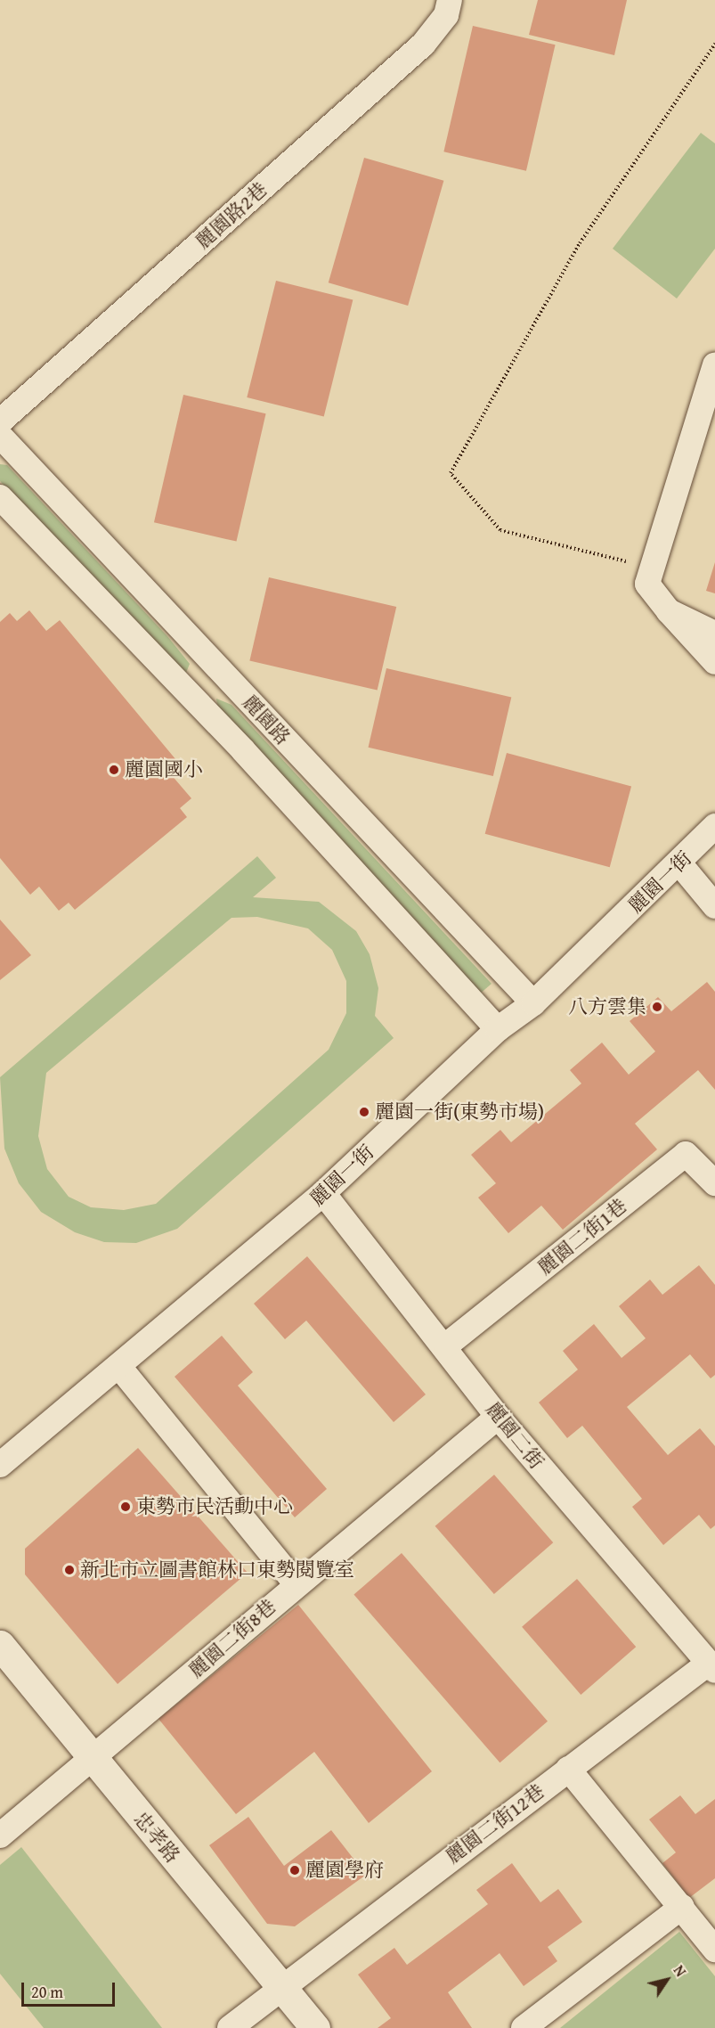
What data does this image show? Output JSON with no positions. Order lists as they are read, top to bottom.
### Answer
{
  "streets": {
    "street": [
      "麗園路2巷",
      "麗園路",
      "麗園一街",
      "麗園二街1巷",
      "麗園二街",
      "麗園二街8巷",
      "麗園二街12巷",
      "忠孝路"
    ]
  },
  "crossings": [
    ["麗園路", "麗園一街"],
    ["麗園一街", "麗園二街"],
    ["麗園二街1巷", "麗園二街"],
    ["麗園二街", "麗園二街8巷"],
    ["麗園二街", "麗園二街12巷"],
    ["麗園二街8巷", "忠孝路"],
    ["麗園二街12巷", "忠孝路"]
  ],
  "places": [
    "麗園國小",
    "八方雲集",
    "麗園一街(東勢市場)",
    "東勢市民活動中心",
    "新北市立圖書館林口東勢閱覽室",
    "麗園學府"
  ],
  "scale_bar": "20 m",
  "north": "top right"
}
